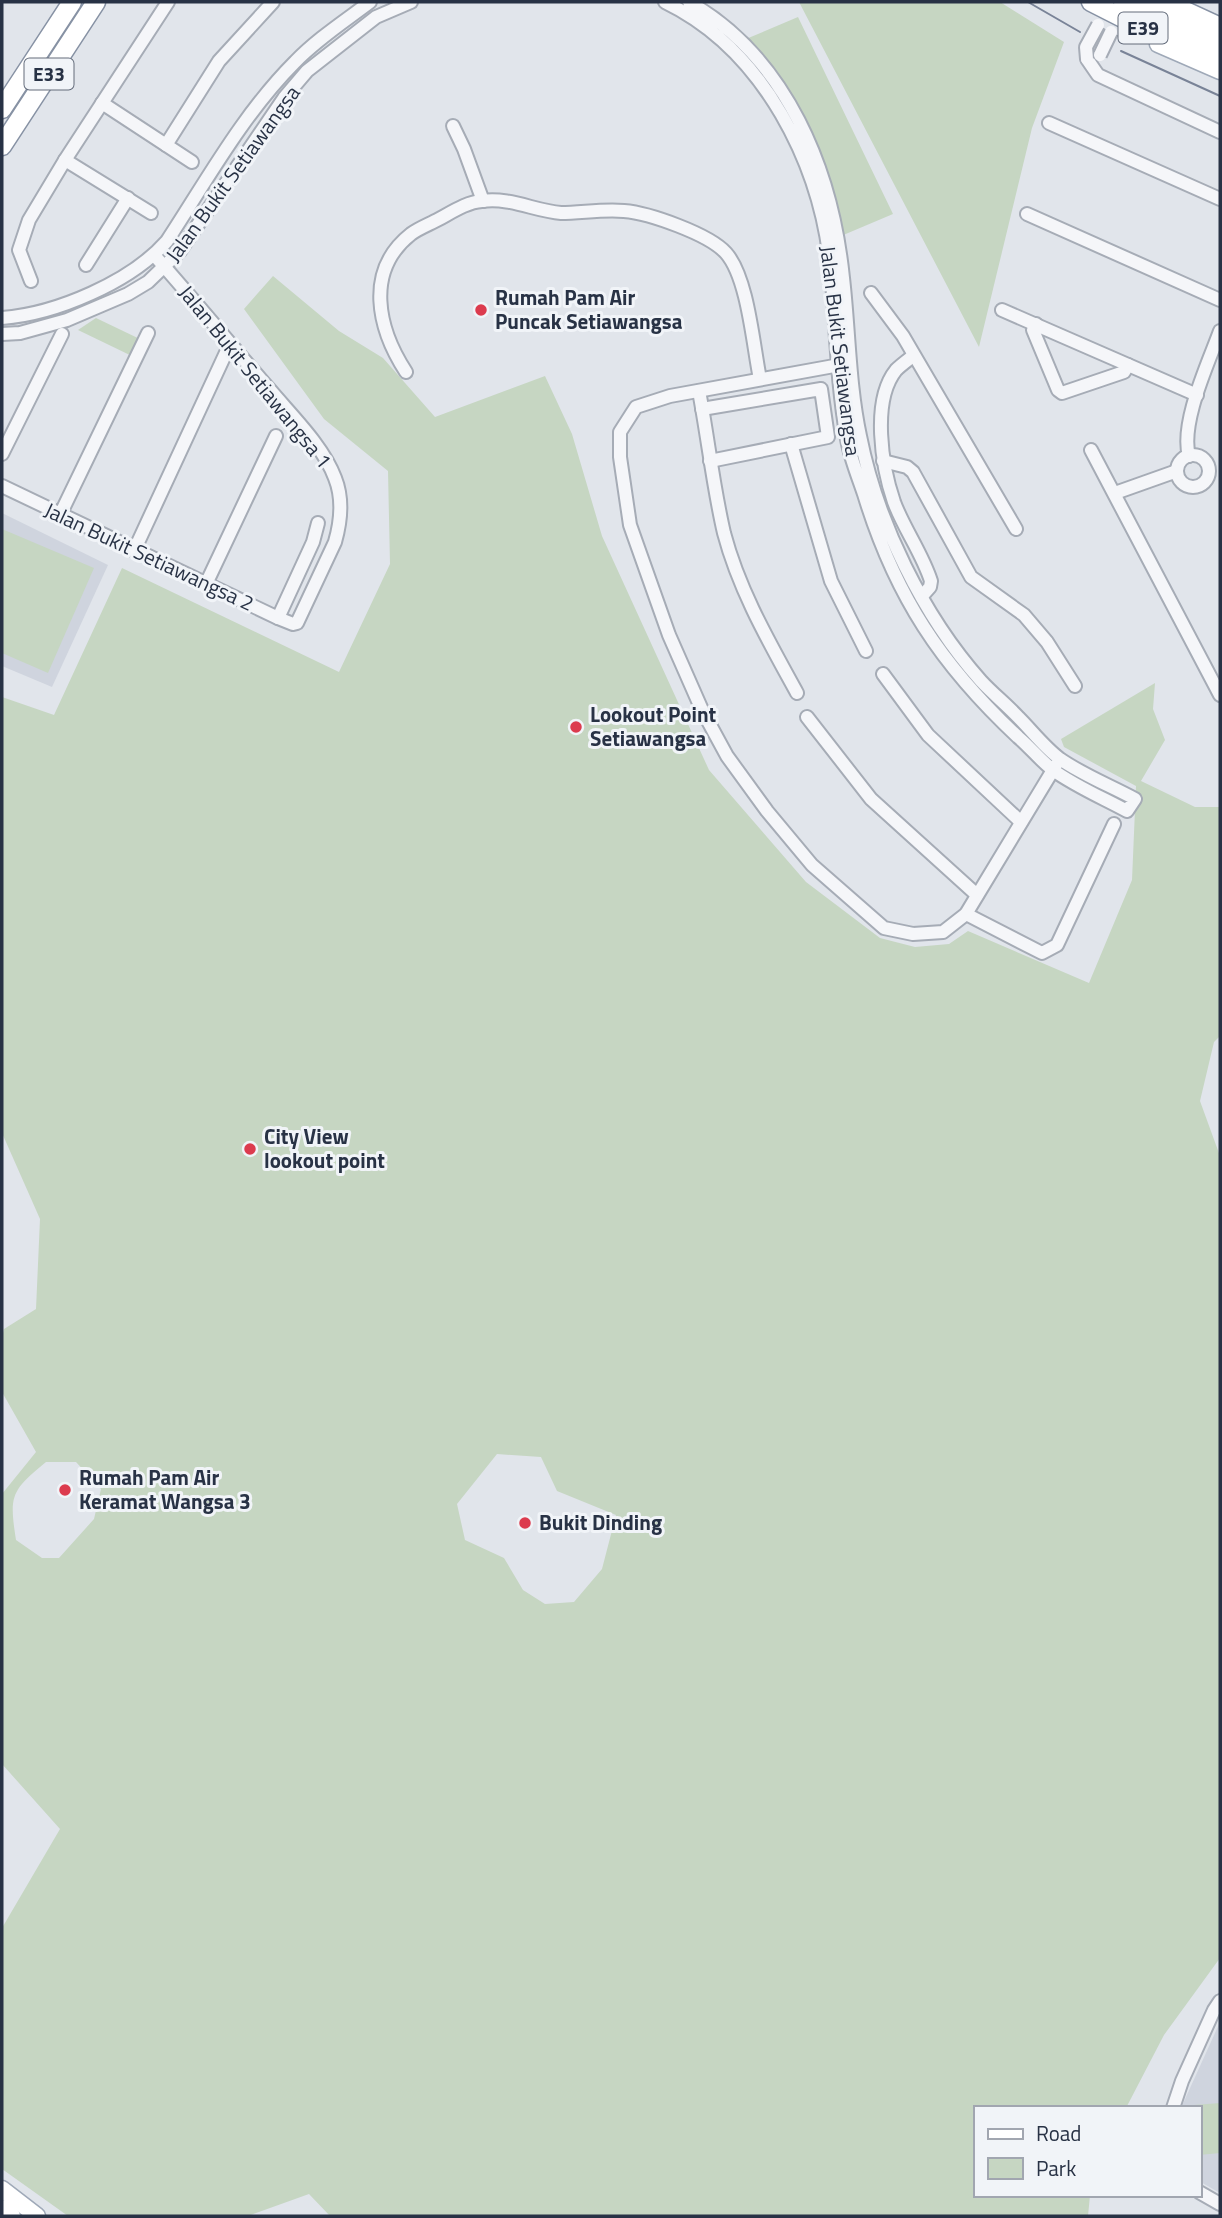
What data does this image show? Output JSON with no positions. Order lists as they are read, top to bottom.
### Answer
{
  "streets": {
    "highway": ["E39", "E33"],
    "street": ["Jalan Bukit Setiawangsa", "Jalan Bukit Setiawangsa 1", "Jalan Bukit Setiawangsa 2"]
  },
  "crossings": [
    ["Jalan Bukit Setiawangsa", "Jalan Bukit Setiawangsa 1"],
    ["Jalan Bukit Setiawangsa 1", "Jalan Bukit Setiawangsa 2"]
  ],
  "places": [
    "Rumah Pam Air Puncak Setiawangsa",
    "Lookout Point Setiawangsa",
    "City View lookout point",
    "Rumah Pam Air Keramat Wangsa 3",
    "Bukit Dinding"
  ],
  "legend": ["Road", "Park"]
}
